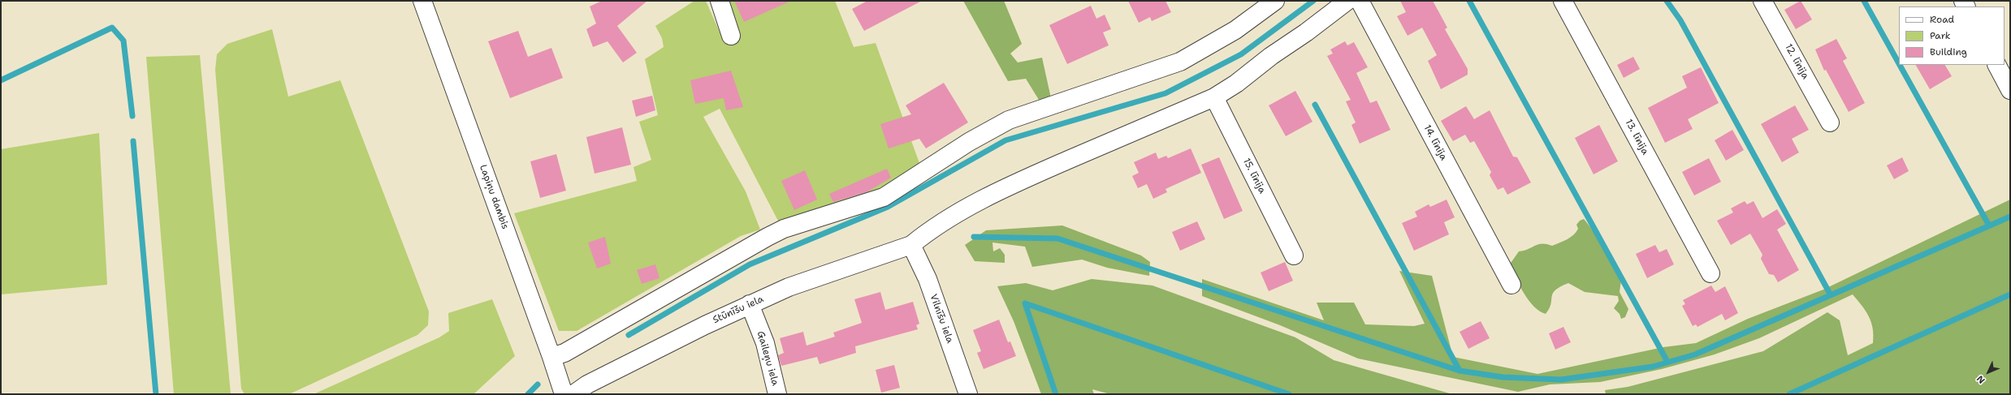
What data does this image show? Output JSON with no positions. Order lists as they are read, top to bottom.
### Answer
{
  "streets": {
    "street": [
      "12. līnija",
      "13. līnija",
      "14. līnija",
      "15. līnija",
      "Lapiņu dambis",
      "Stūnīšu iela",
      "Vilnīšu iela",
      "Gaileņu iela"
    ]
  },
  "crossings": [
    ["Stūnīšu iela", "Vilnīšu iela"],
    ["Stūnīšu iela", "Gaileņu iela"]
  ],
  "legend": ["Road", "Park", "Building"],
  "north": "bottom left"
}
